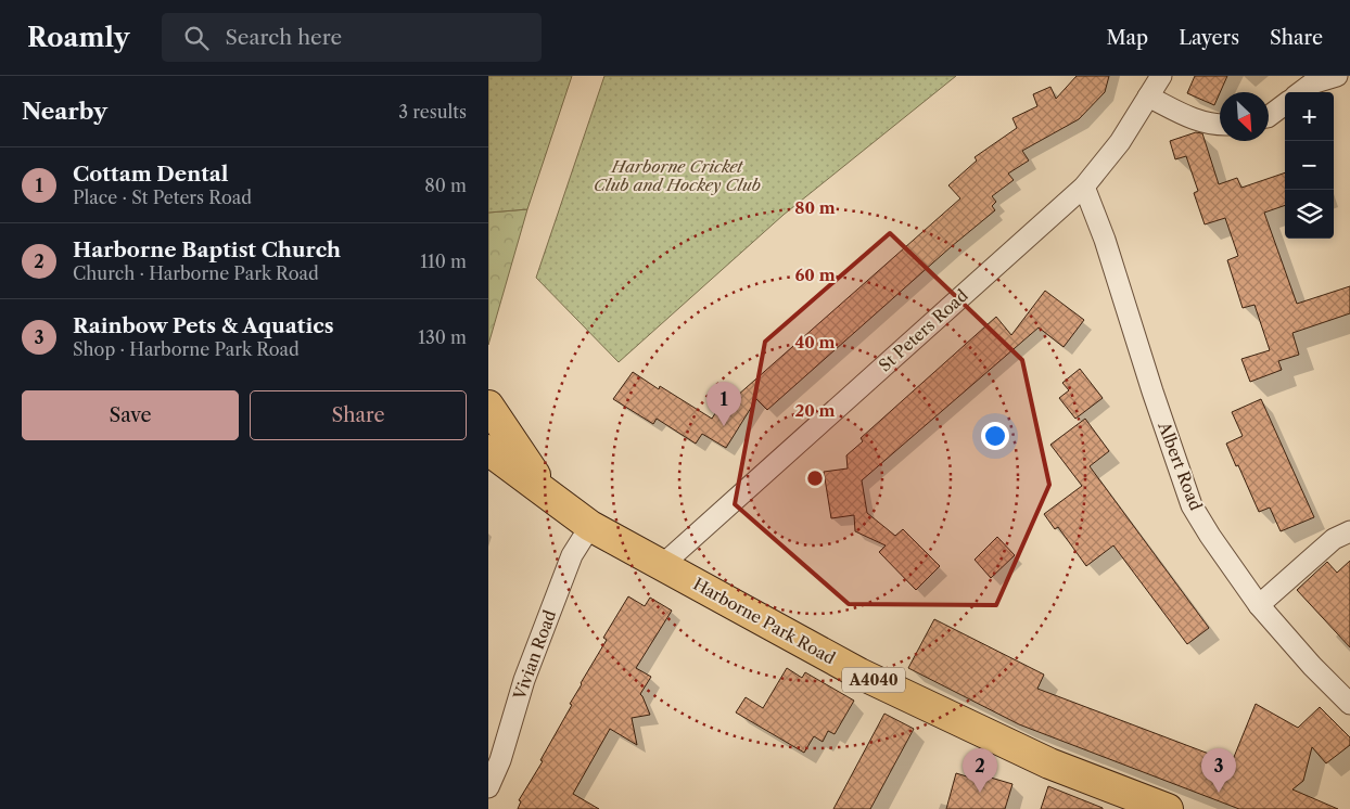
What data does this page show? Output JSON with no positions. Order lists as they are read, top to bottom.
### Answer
{
  "streets": {
    "main road": ["Harborne Park Road", "A4040"],
    "street": ["St Peters Road", "Albert Road", "Vivian Road"]
  },
  "crossings": [
    ["St Peters Road", "Albert Road"],
    ["St Peters Road", "Harborne Park Road"],
    ["Harborne Park Road", "Vivian Road"]
  ],
  "parks": ["Harborne Cricket Club and Hockey Club"],
  "north": "bottom right",
  "page": {
    "header": "Roamly",
    "search": "Search here",
    "nav": ["Map", "Layers", "Share"],
    "heading": ["Nearby", "3 results"],
    "map_buttons": ["+", "−"],
    "list": [
      {
        "mark": "1",
        "name": "Cottam Dental",
        "note": "Place · St Peters Road",
        "value": "80 m"
      },
      {
        "mark": "2",
        "name": "Harborne Baptist Church",
        "note": "Church · Harborne Park Road",
        "value": "110 m"
      },
      {
        "mark": "3",
        "name": "Rainbow Pets & Aquatics",
        "note": "Shop · Harborne Park Road",
        "value": "130 m"
      }
    ],
    "buttons": ["Save", "Share"],
    "pins": ["1", "2", "3"]
  },
  "rings": [
    "80 m",
    "60 m",
    "40 m",
    "20 m"
  ]
}
